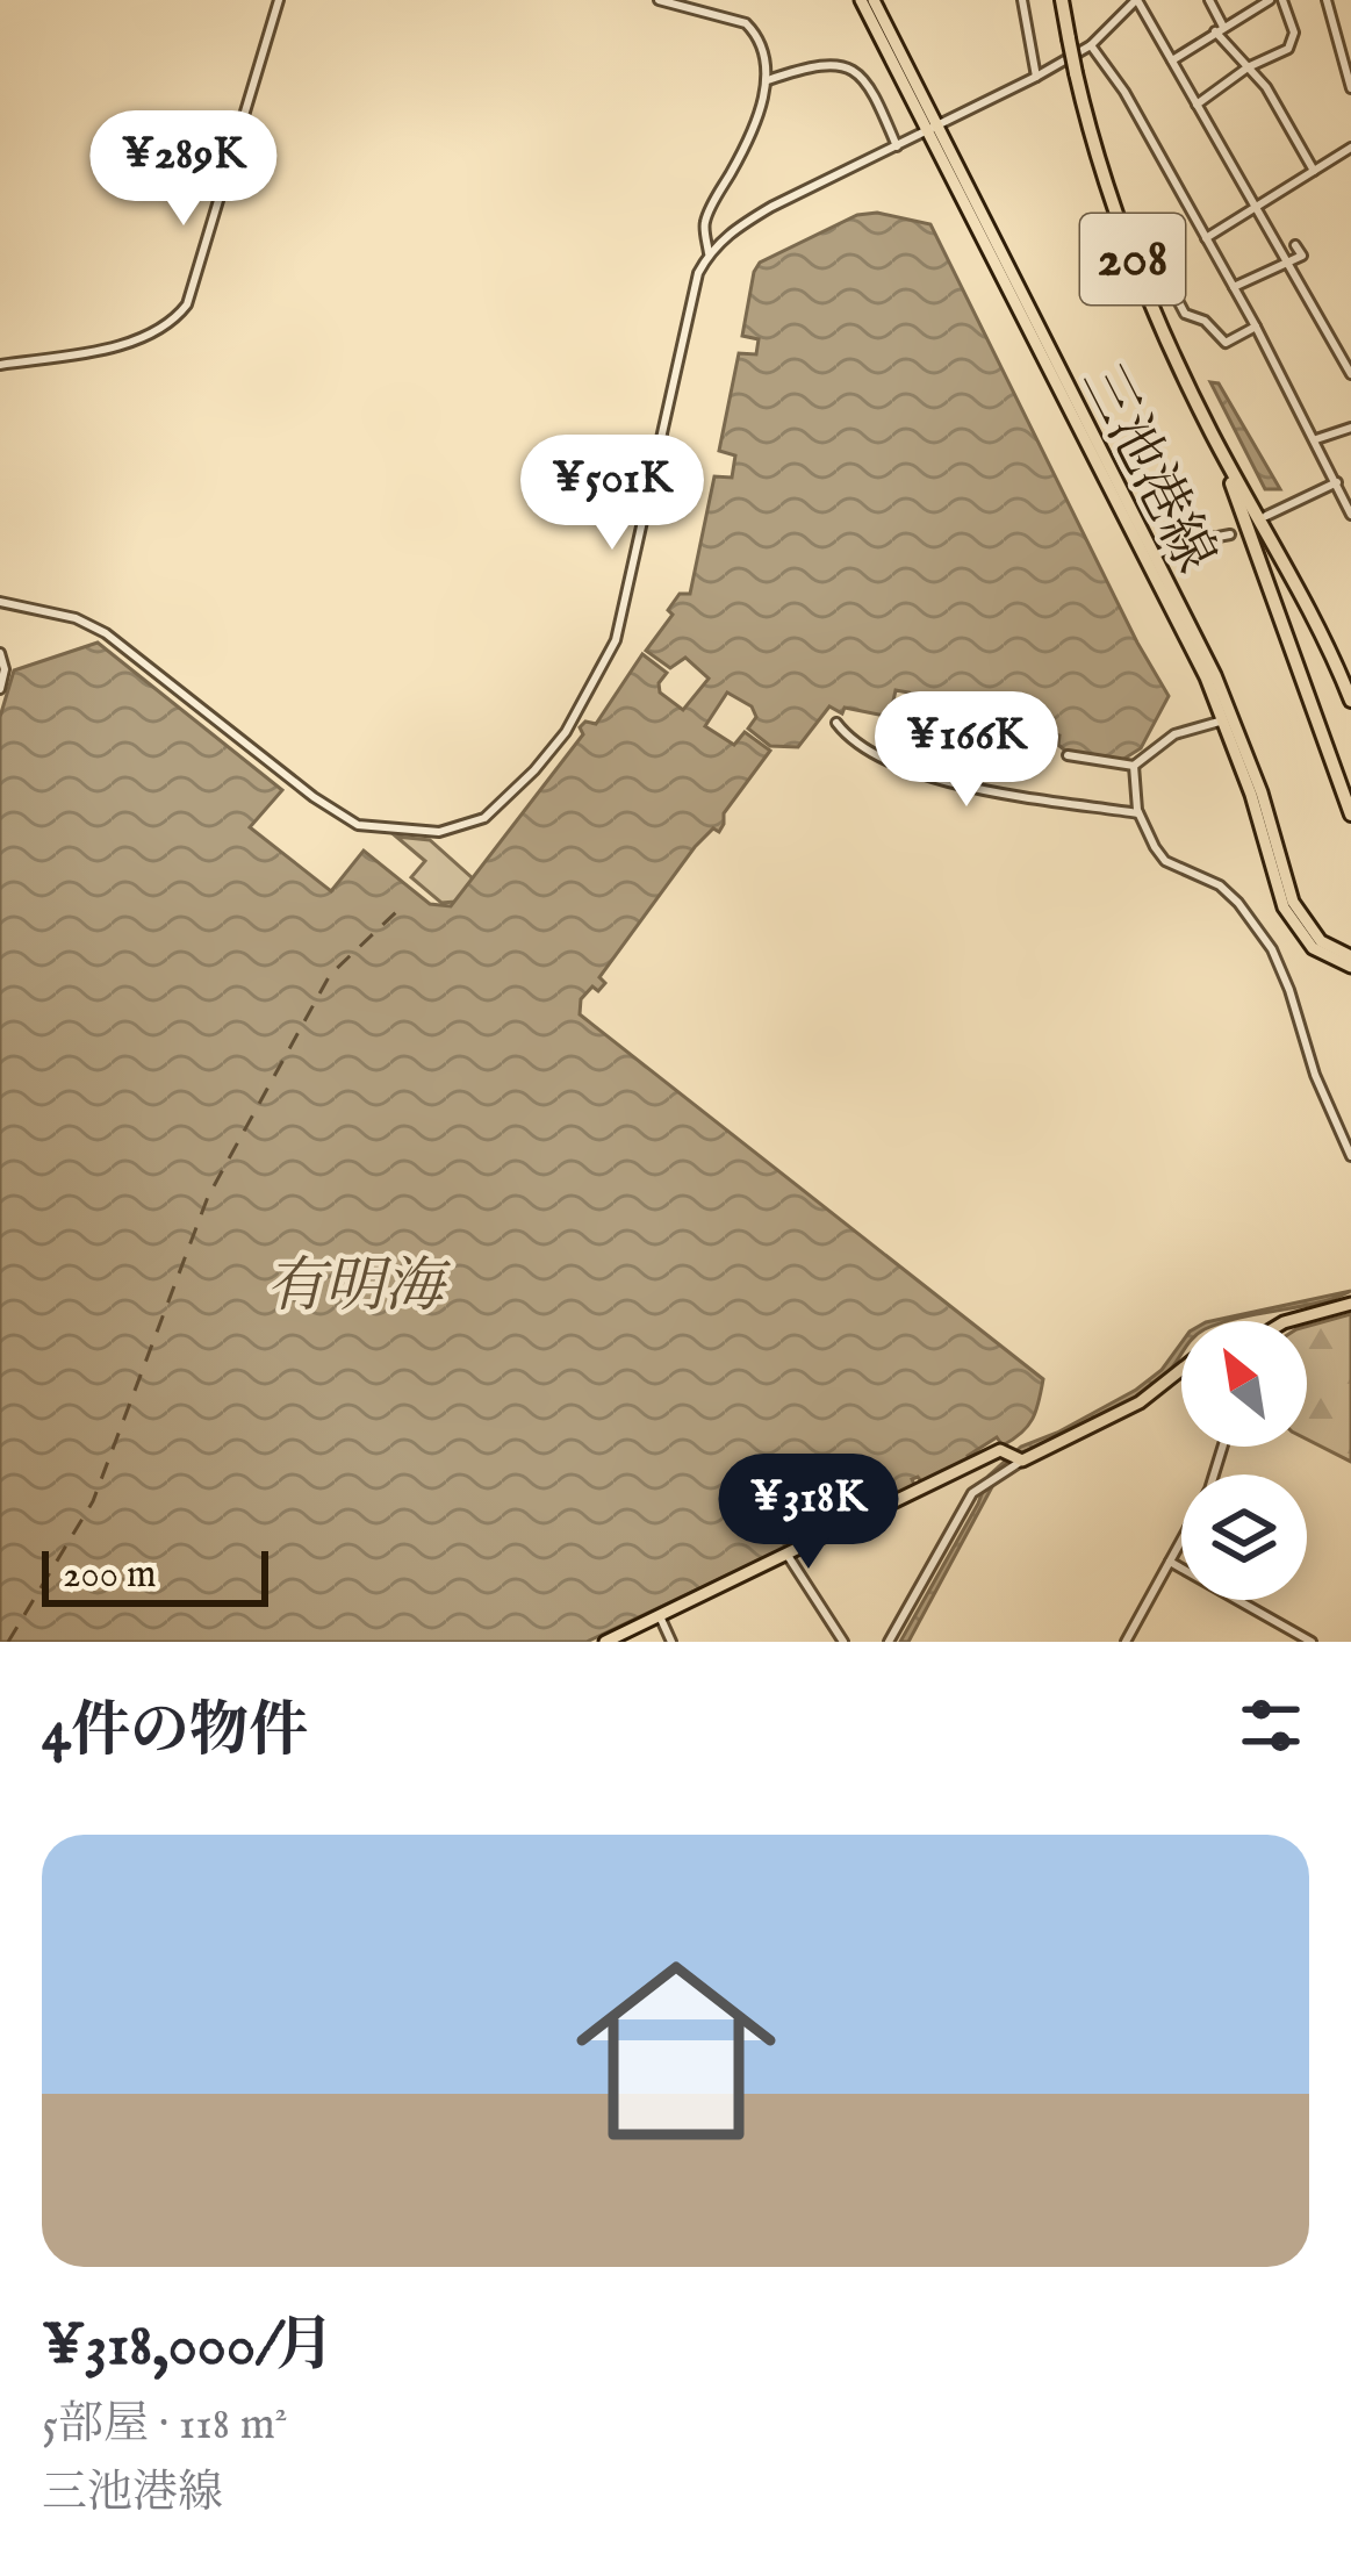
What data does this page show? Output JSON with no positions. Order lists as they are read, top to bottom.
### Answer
{
  "streets": {
    "highway": ["208"],
    "main road": ["三池港線"]
  },
  "water": ["有明海"],
  "scale_bar": "200 m",
  "north": "top left",
  "page": {
    "price": [
      "¥289K",
      "¥501K",
      "¥166K",
      "¥318K"
    ],
    "scale": "200 m",
    "heading": "4件の物件",
    "list": [
      {
        "name": "¥318,000/月",
        "note": "5部屋 · 118 m² · 三池港線"
      }
    ]
  }
}
